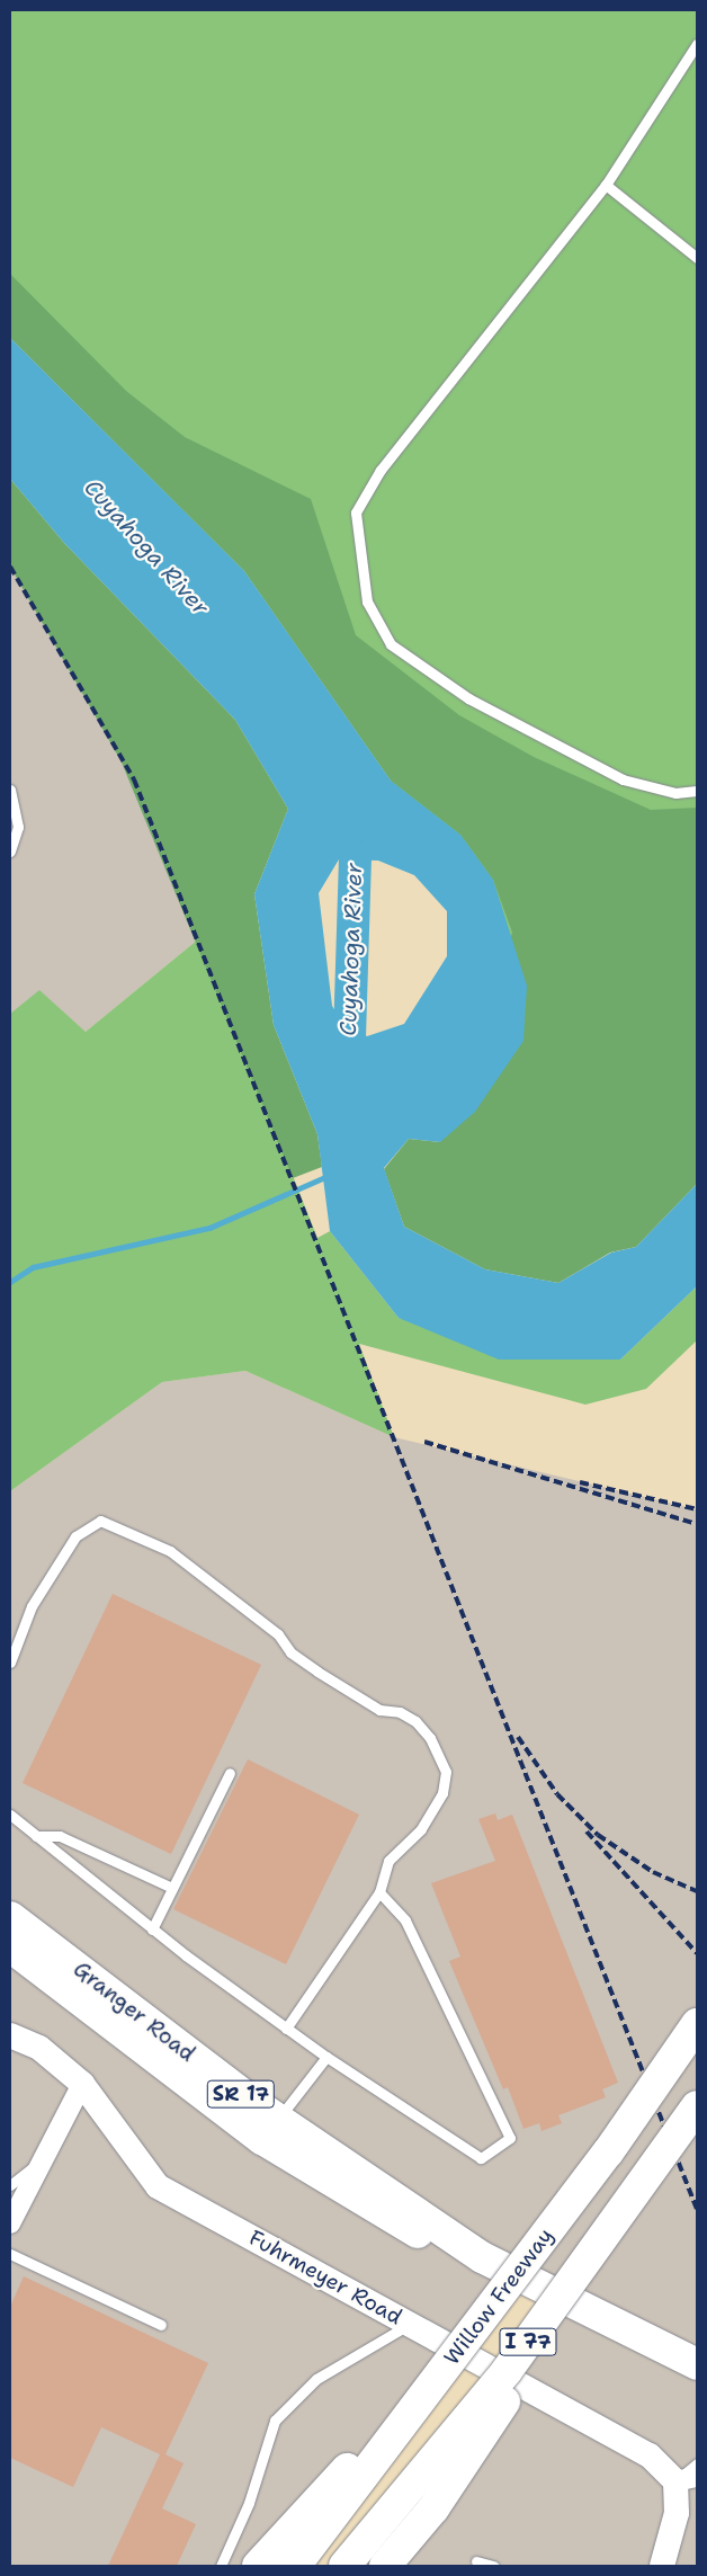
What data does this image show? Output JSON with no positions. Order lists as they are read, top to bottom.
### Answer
{
  "streets": {
    "main road": [
      "Granger Road",
      "SR 17",
      "Willow Freeway",
      "I 77"
    ],
    "street": ["Fuhrmeyer Road"]
  },
  "water": ["Cuyahoga River"]
}
